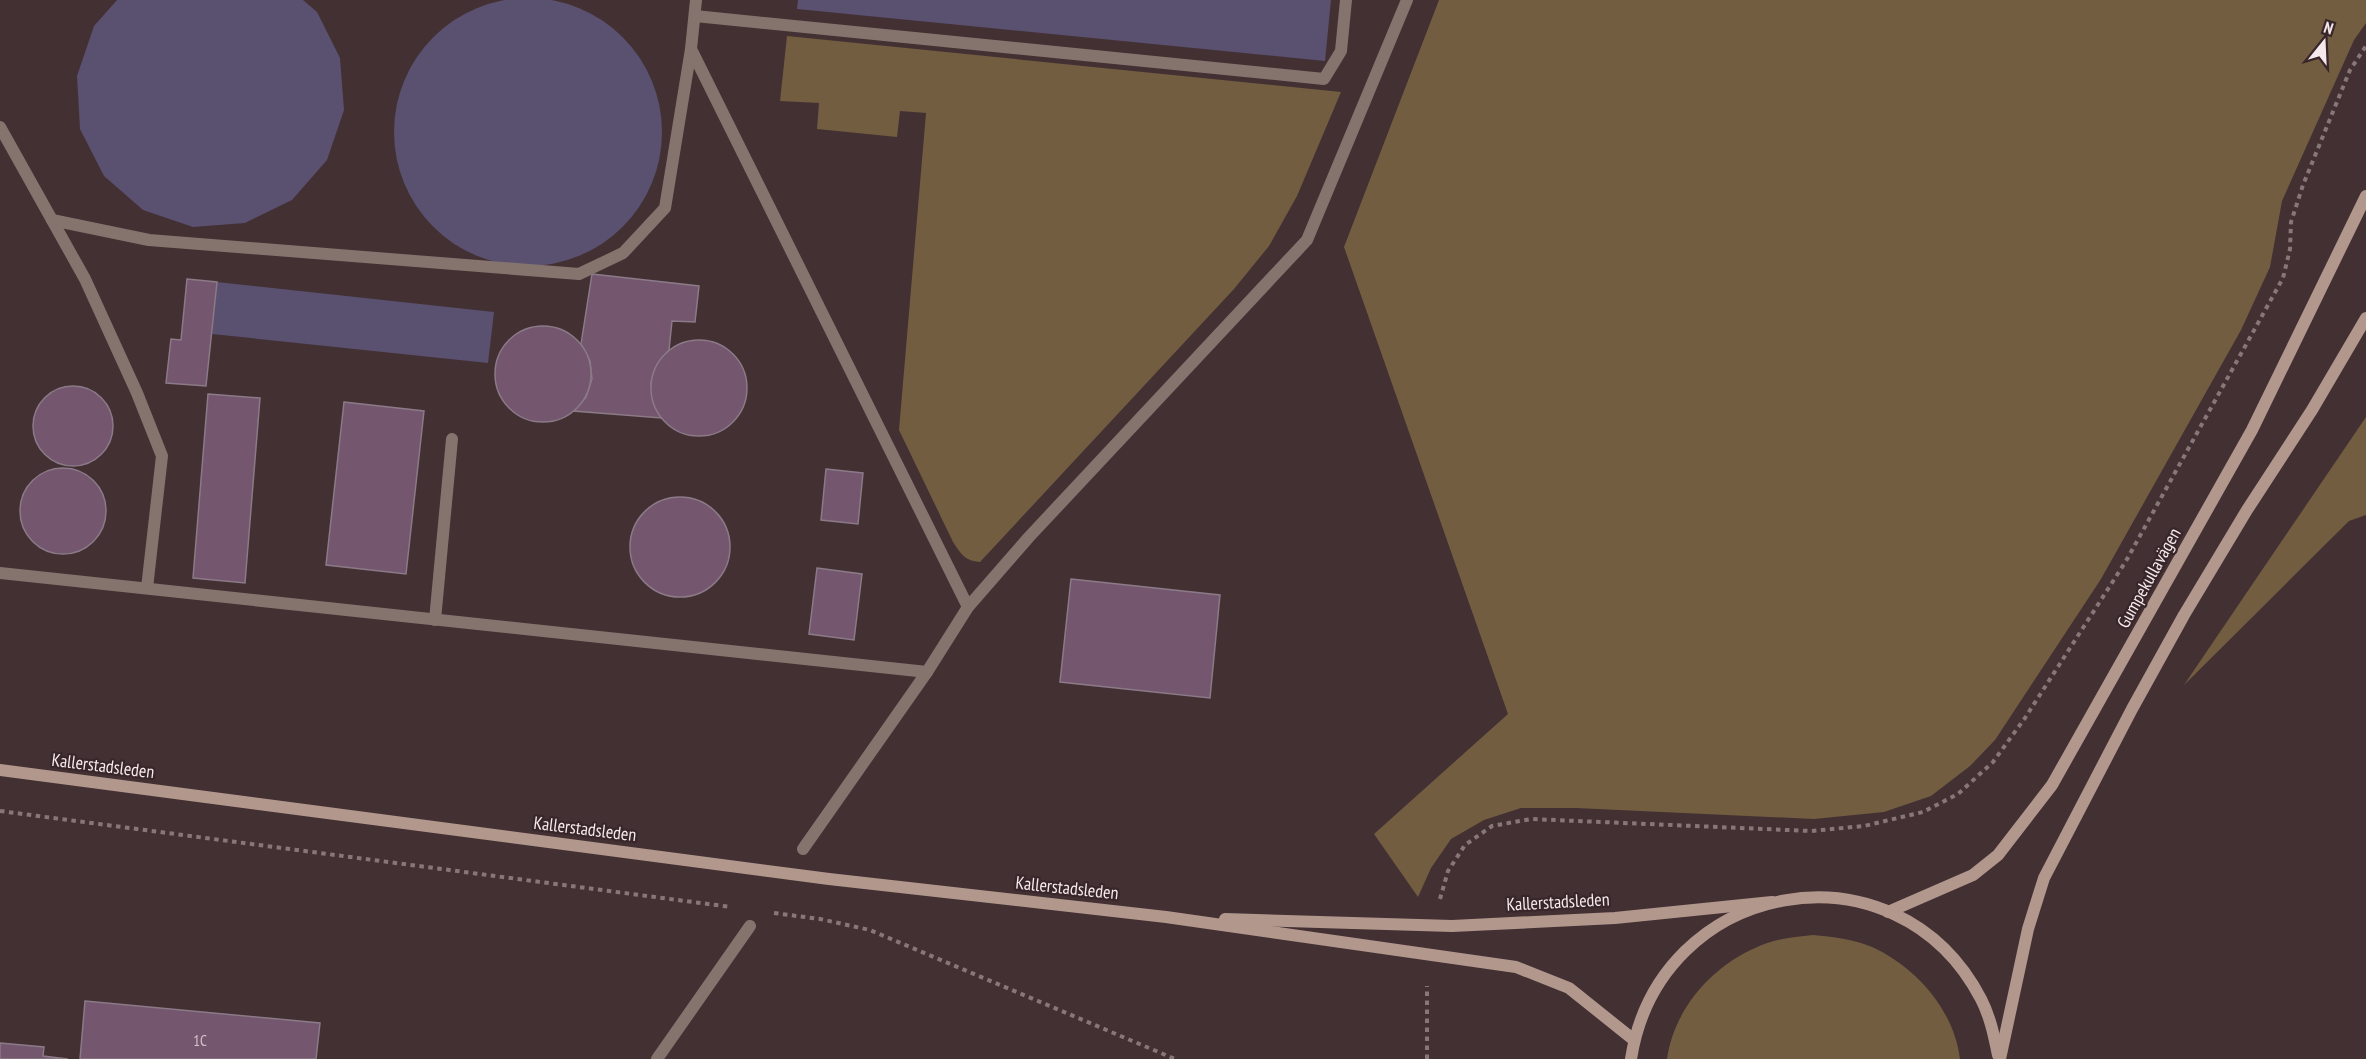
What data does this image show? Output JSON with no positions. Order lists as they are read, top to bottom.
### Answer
{
  "streets": {
    "main road": ["Gumpekullavägen", "Kallerstadsleden"]
  },
  "house_numbers": ["1C"],
  "north": "top"
}
